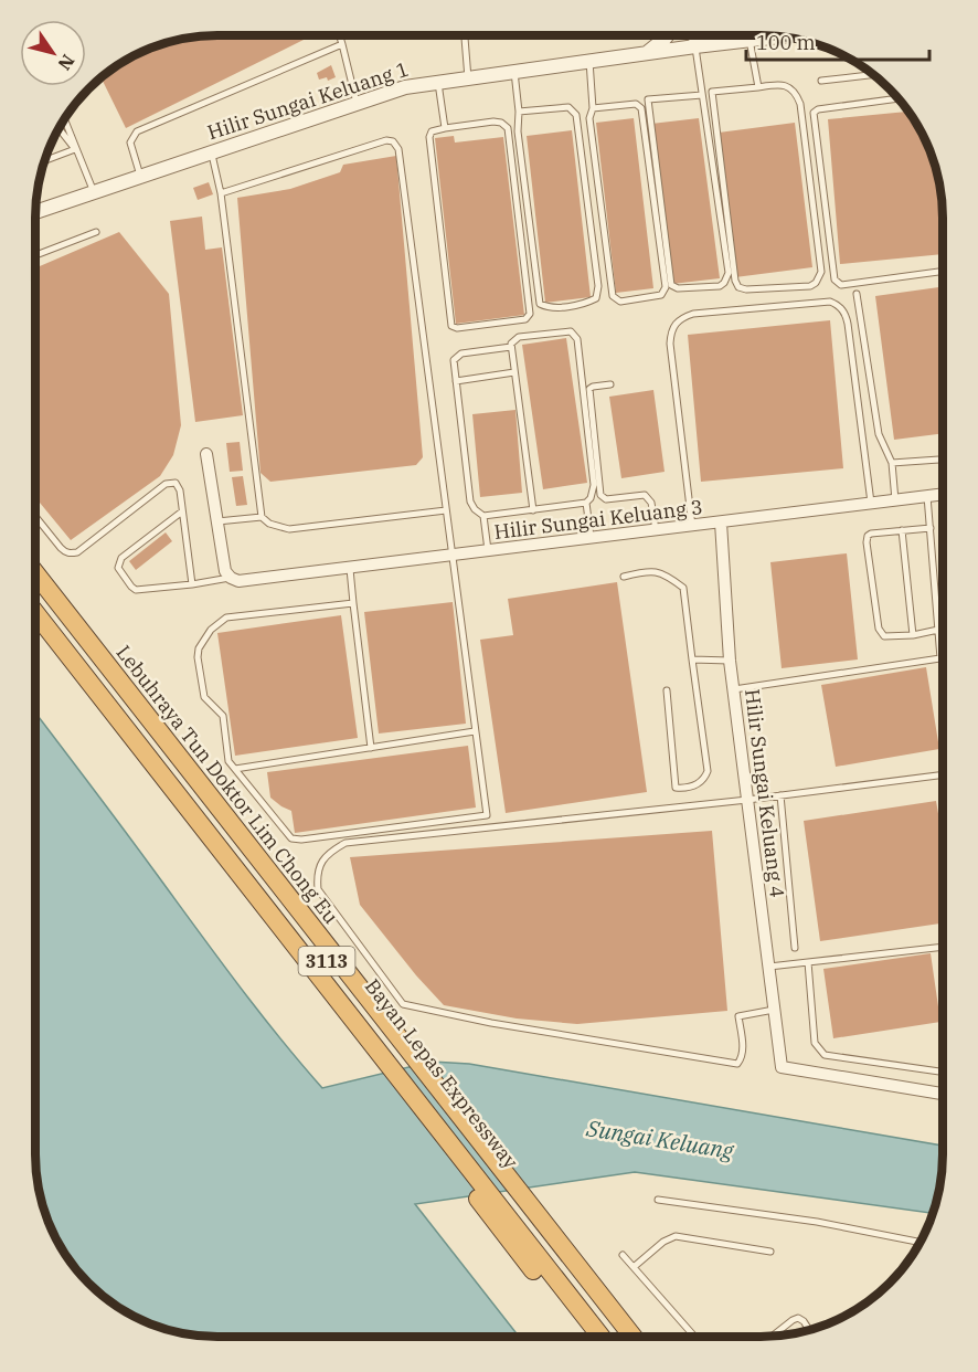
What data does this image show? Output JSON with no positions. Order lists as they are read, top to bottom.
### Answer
{
  "streets": {
    "highway": ["Lebuhraya Tun Doktor Lim Chong Eu", "3113", "Bayan Lepas Expressway"],
    "street": ["Hilir Sungai Keluang 1", "Hilir Sungai Keluang 3", "Hilir Sungai Keluang 4"]
  },
  "crossings": [
    ["Hilir Sungai Keluang 3", "Hilir Sungai Keluang 4"]
  ],
  "water": ["Sungai Keluang"],
  "scale_bar": "100 m",
  "north": "bottom right"
}
